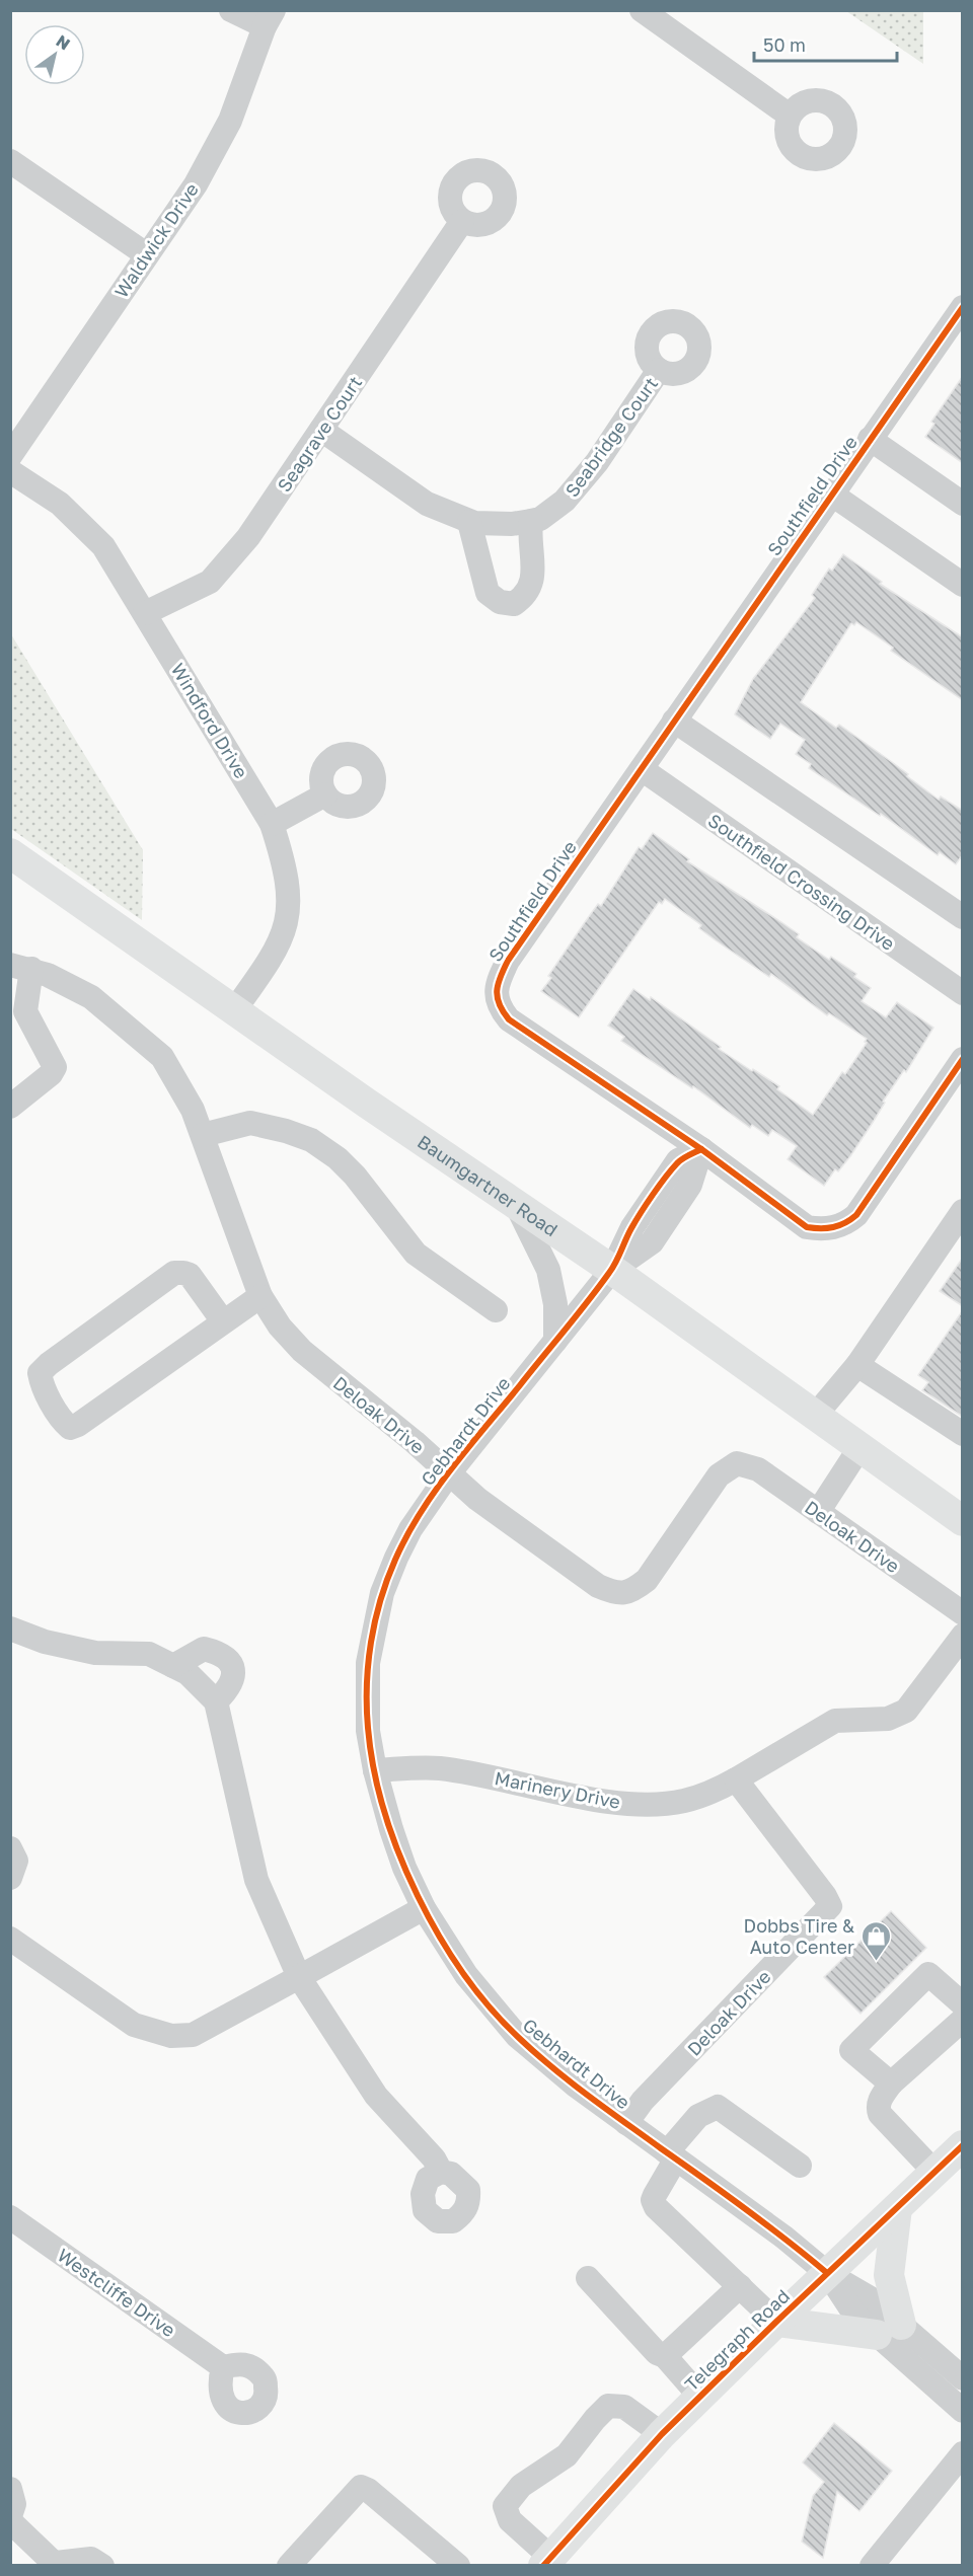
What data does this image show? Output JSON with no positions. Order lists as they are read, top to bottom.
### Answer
{
  "streets": {
    "main road": ["Baumgartner Road", "Telegraph Road"],
    "street": [
      "Waldwick Drive",
      "Seagrave Court",
      "Seabridge Court",
      "Southfield Drive",
      "Windford Drive",
      "Southfield Crossing Drive",
      "Deloak Drive",
      "Gebhardt Drive",
      "Marinery Drive",
      "Westcliffe Drive"
    ]
  },
  "crossings": [
    ["Seagrave Court", "Seabridge Court"],
    ["Seagrave Court", "Windford Drive"],
    ["Southfield Drive", "Southfield Crossing Drive"],
    ["Windford Drive", "Baumgartner Road"],
    ["Baumgartner Road", "Gebhardt Drive"],
    ["Deloak Drive", "Gebhardt Drive"],
    ["Deloak Drive", "Marinery Drive"],
    ["Gebhardt Drive", "Marinery Drive"],
    ["Gebhardt Drive", "Telegraph Road"]
  ],
  "places": {
    "shop": ["Dobbs Tire & Auto Center"]
  },
  "scale_bar": "50 m",
  "north": "top right"
}
